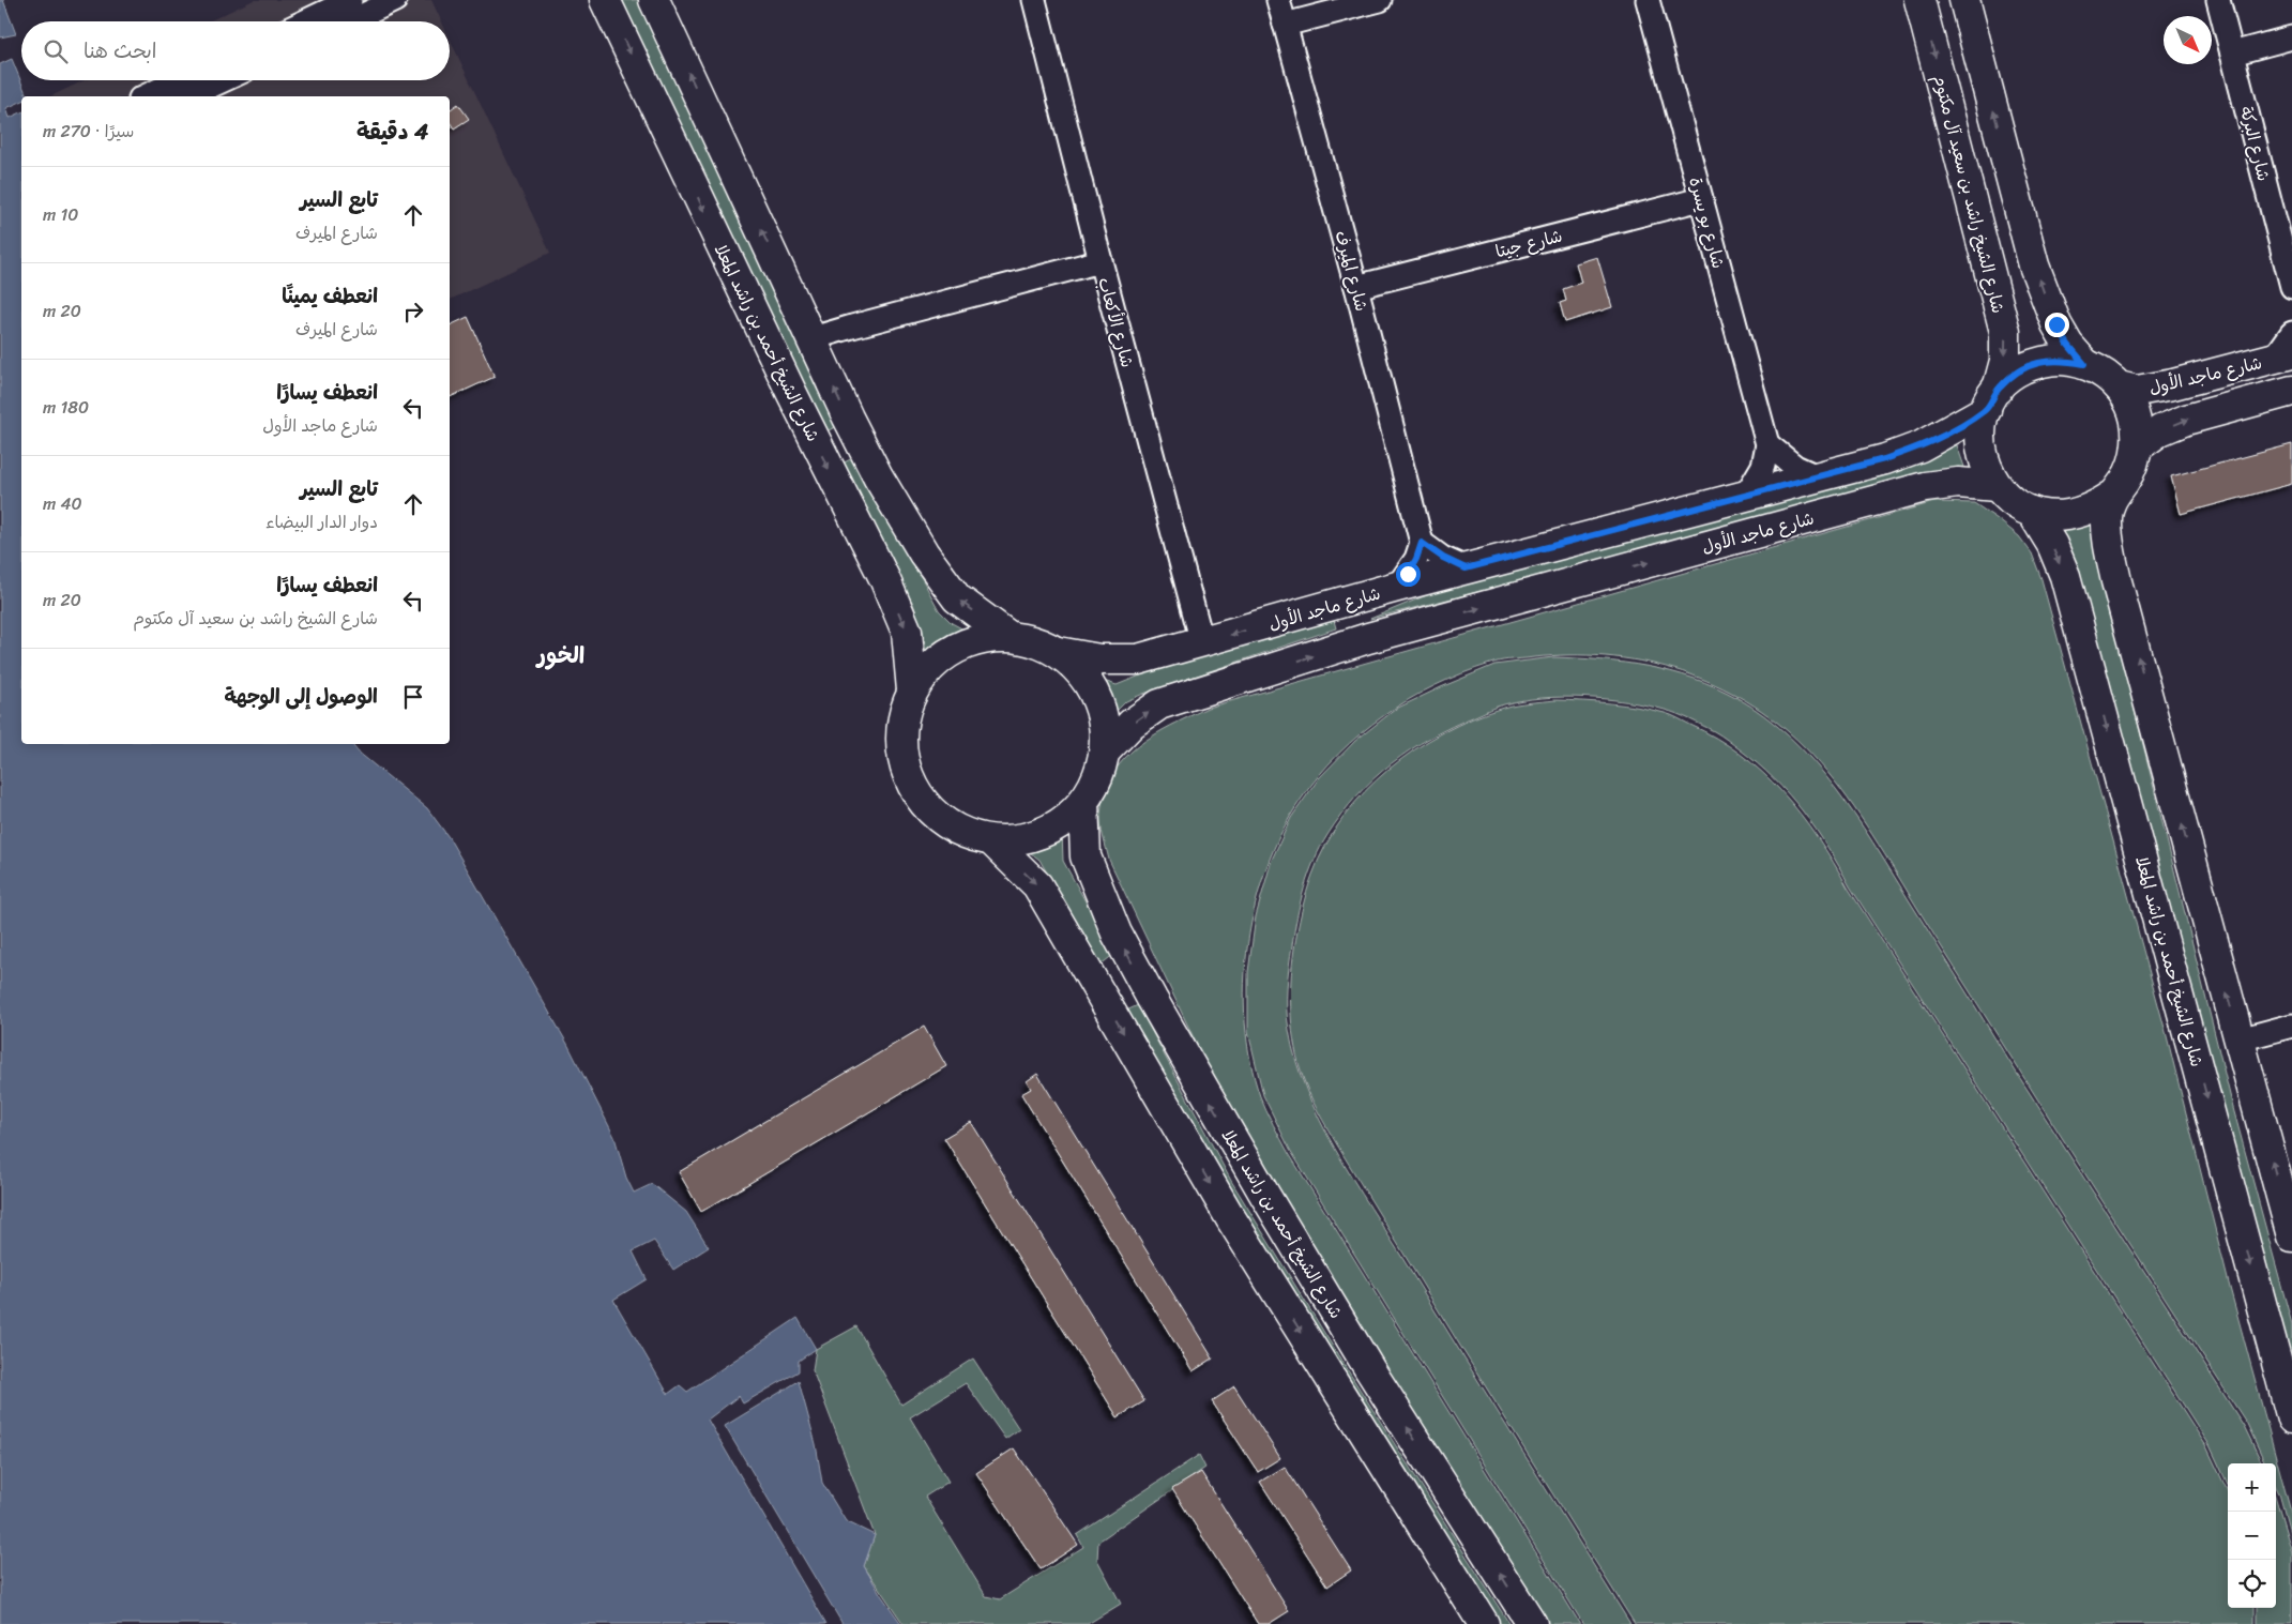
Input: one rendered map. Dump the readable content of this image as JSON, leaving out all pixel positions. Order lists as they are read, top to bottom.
{
  "streets": {
    "street": [
      "شارع البركة",
      "شارع الشيخ راشد بن سعيد آل مكتوم",
      "شارع بو يسرة",
      "شارع جيتا",
      "شارع الميرف",
      "شارع الأكعاب",
      "شارع الشيخ أحمد بن راشد المعلا",
      "شارع ماجد الأول"
    ]
  },
  "crossings": [
    ["شارع الشيخ راشد بن سعيد آل مكتوم", "شارع الشيخ أحمد بن راشد المعلا"],
    ["شارع الشيخ راشد بن سعيد آل مكتوم", "شارع ماجد الأول"],
    ["شارع بو يسرة", "شارع جيتا"],
    ["شارع جيتا", "شارع الميرف"],
    ["شارع الأكعاب", "شارع ماجد الأول"],
    ["شارع الشيخ أحمد بن راشد المعلا", "شارع ماجد الأول"]
  ],
  "districts": ["الخور"],
  "north": "bottom right",
  "page": {
    "search": "ابحث هنا",
    "heading": ["4 دقيقة", "سيرًا · 270 m"],
    "list": [
      ["تابع السير", "شارع الميرف", "10 m"],
      ["انعطف يمينًا", "شارع الميرف", "20 m"],
      ["انعطف يسارًا", "شارع ماجد الأول", "180 m"],
      ["تابع السير", "دوار الدار البيضاء", "40 m"],
      ["انعطف يسارًا", "شارع الشيخ راشد بن سعيد آل مكتوم", "20 m"],
      "الوصول إلى الوجهة"
    ],
    "map_buttons": ["+", "−"]
  }
}
